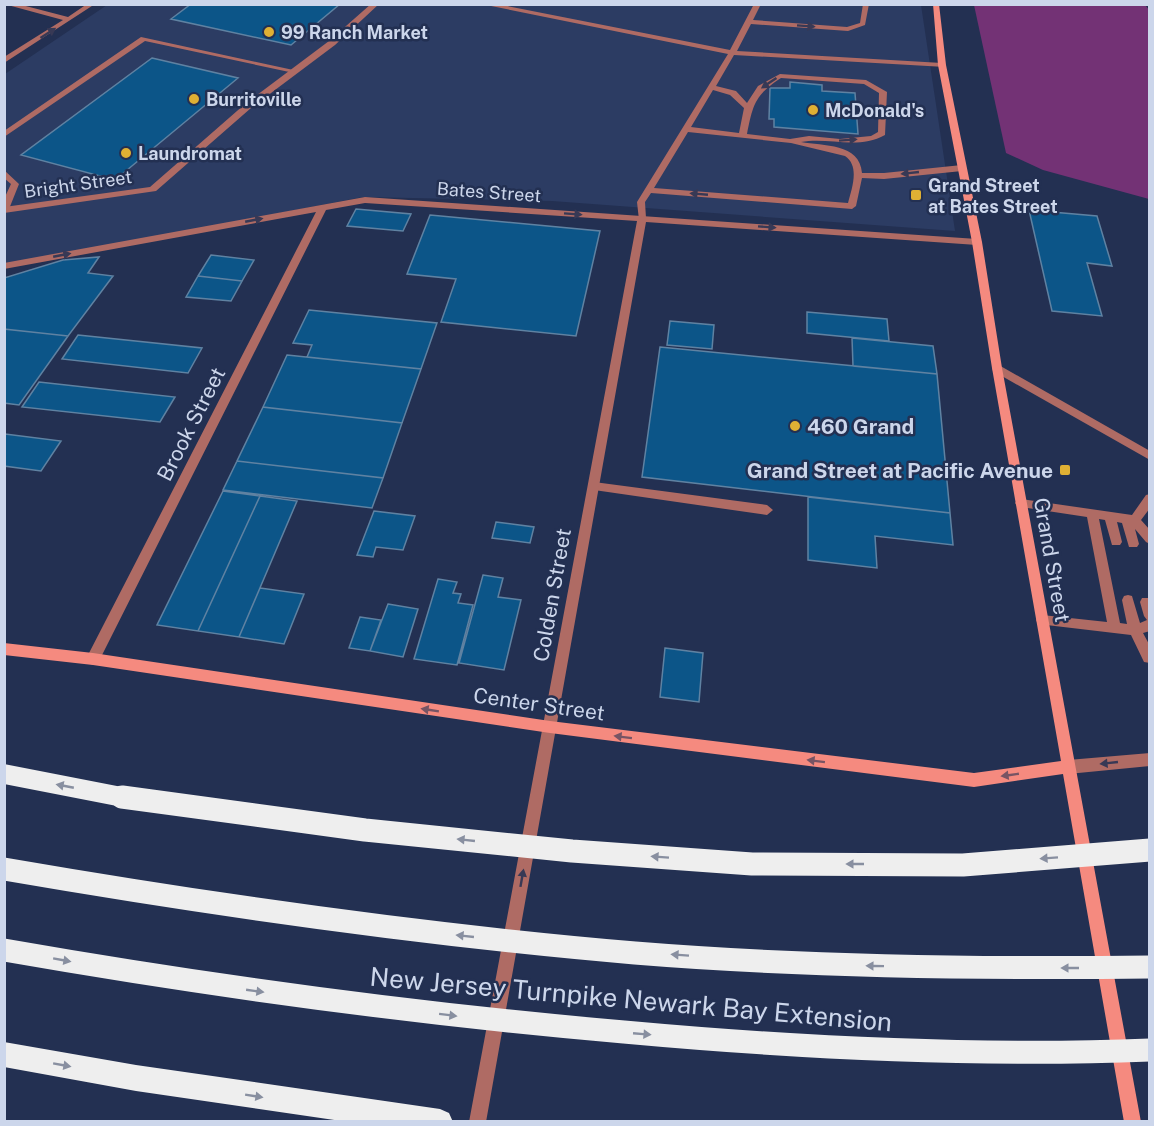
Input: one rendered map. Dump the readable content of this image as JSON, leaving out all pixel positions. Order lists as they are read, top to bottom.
{
  "streets": {
    "highway": ["New Jersey Turnpike Newark Bay Extension"],
    "main road": ["Grand Street", "Center Street"],
    "street": [
      "Bright Street",
      "Bates Street",
      "Brook Street",
      "Colden Street"
    ]
  },
  "crossings": [
    ["Bates Street", "Brook Street"],
    ["Bates Street", "Grand Street"],
    ["Bates Street", "Colden Street"],
    ["Brook Street", "Center Street"],
    ["Grand Street", "Center Street"],
    ["Colden Street", "Center Street"]
  ],
  "one_way": ["Bates Street", "Center Street"],
  "places": {
    "other": [
      "99 Ranch Market",
      "Burritoville",
      "McDonald's",
      "Laundromat",
      "460 Grand"
    ],
    "transit": ["Grand Street at Bates Street", "Grand Street at Pacific Avenue"]
  }
}
